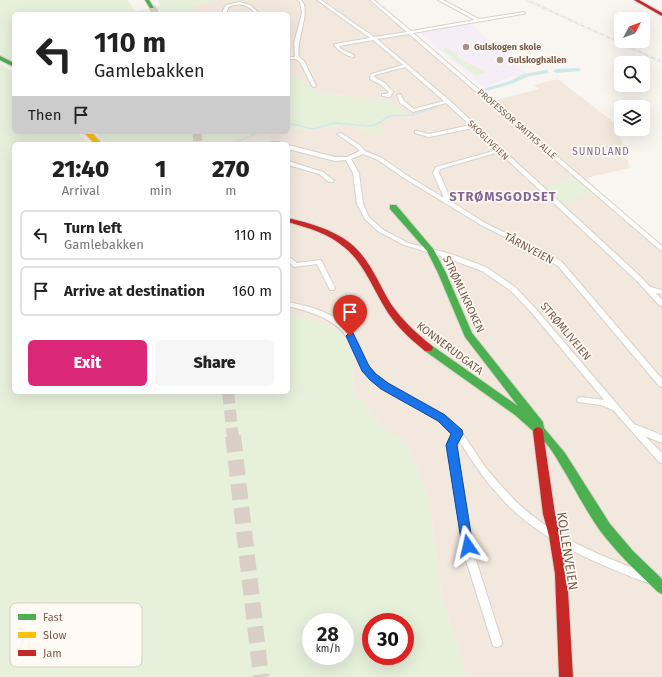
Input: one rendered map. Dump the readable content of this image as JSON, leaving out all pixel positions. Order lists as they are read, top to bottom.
{
  "streets": {
    "main road": ["STRØMLIKROKEN", "KONNERUDGATA", "KOLLENVEIEN"],
    "street": [
      "PROFESSOR SMITHS ALLE",
      "SKOGLIVEIEN",
      "TÅRNVEIEN",
      "STRØMLIVEIEN"
    ]
  },
  "crossings": [
    ["STRØMLIKROKEN", "STRØMLIVEIEN"],
    ["STRØMLIKROKEN", "KONNERUDGATA"],
    ["KONNERUDGATA", "KOLLENVEIEN"]
  ],
  "districts": ["SUNDLAND", "STRØMSGODSET"],
  "places": ["Gulskogen skole", "Gulskoghallen"],
  "legend": ["Fast", "Slow", "Jam"],
  "north": "top right",
  "page": {
    "turn": ["110 m", "Gamlebakken"],
    "then": "Then",
    "eta": [
      "21:40",
      "Arrival",
      "1",
      "min",
      "270",
      "m"
    ],
    "list": [
      {
        "name": "Turn left",
        "note": "Gamlebakken",
        "value": "110 m"
      },
      {
        "name": "Arrive at destination",
        "value": "160 m"
      }
    ],
    "buttons": ["Exit", "Share"],
    "speed": "28 km/h",
    "limit": "30"
  }
}
